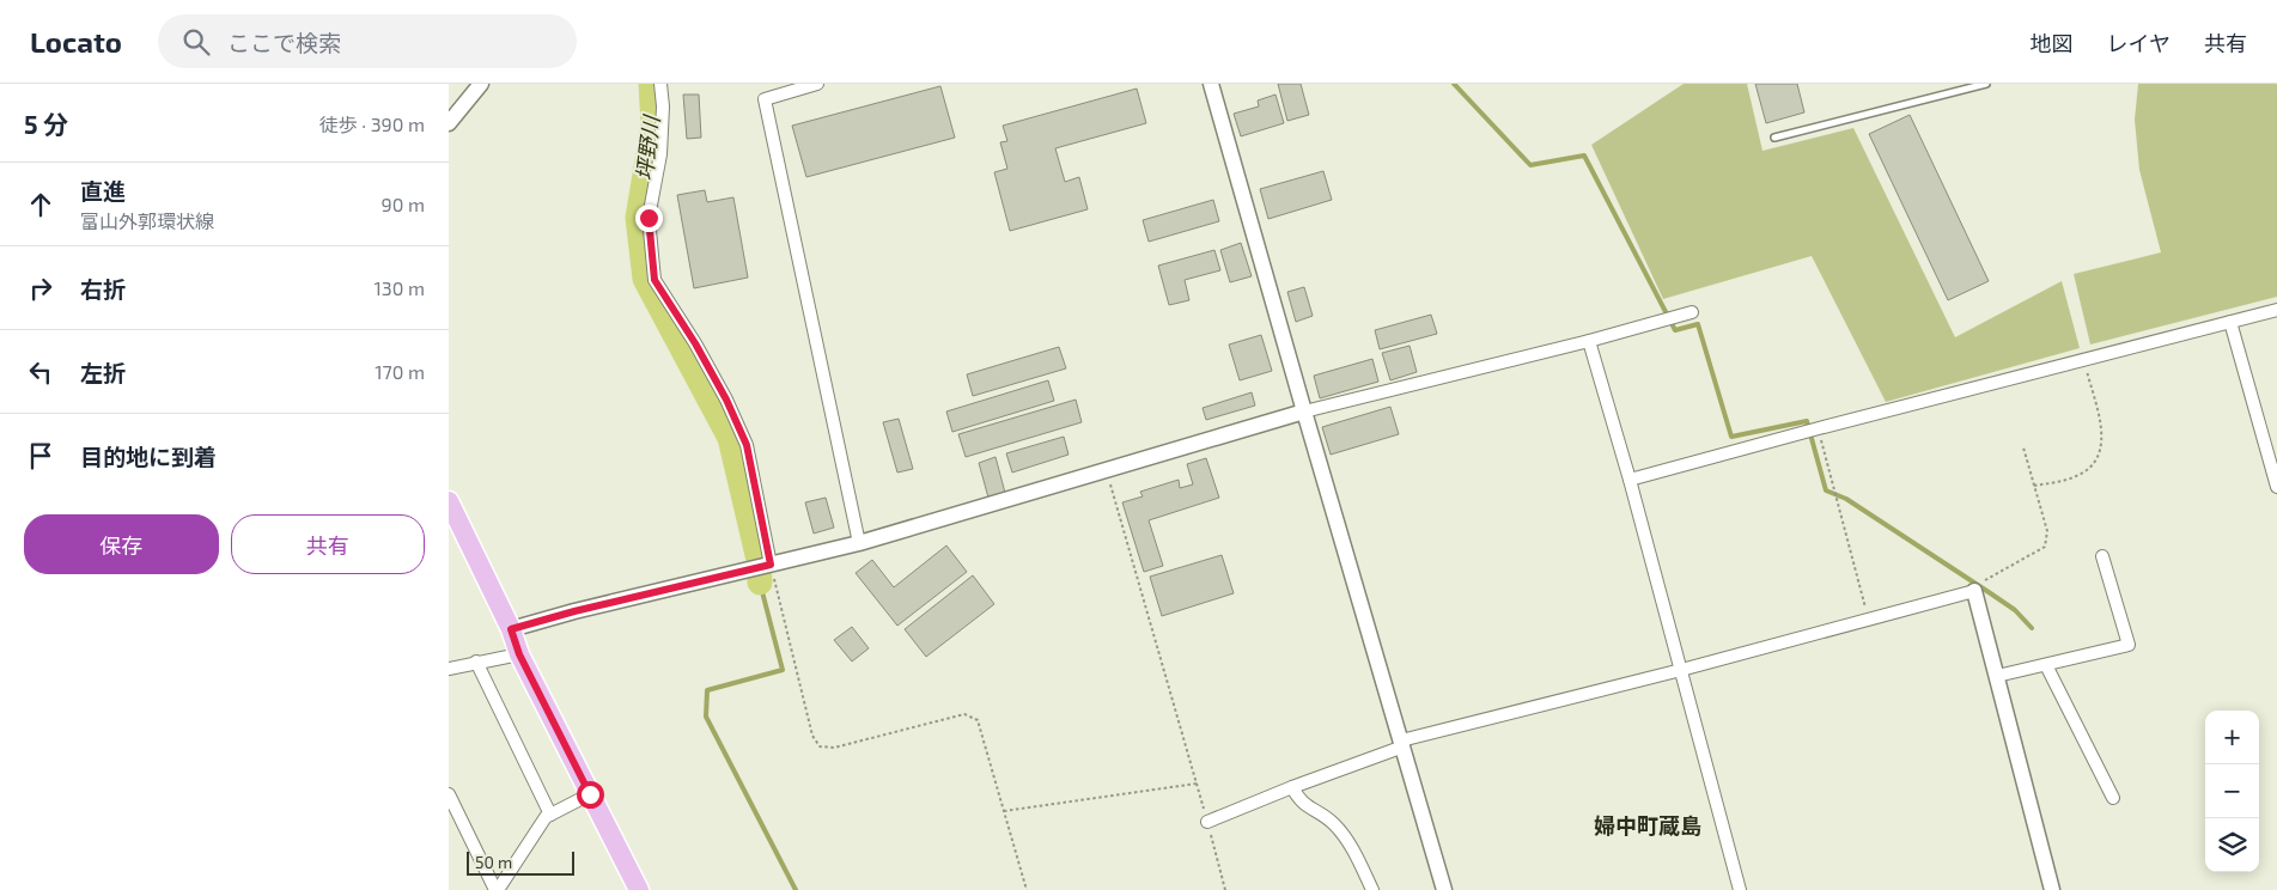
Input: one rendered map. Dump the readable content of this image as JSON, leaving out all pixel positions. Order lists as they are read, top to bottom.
{
  "districts": ["婦中町蔵島"],
  "water": ["坪野川"],
  "scale_bar": "50 m",
  "page": {
    "header": "Locato",
    "search": "ここで検索",
    "nav": ["地図", "レイヤ", "共有"],
    "heading": ["5 分", "徒歩 · 390 m"],
    "list": [
      ["直進", "富山外郭環状線", "90 m"],
      ["右折", "130 m"],
      ["左折", "170 m"],
      "目的地に到着"
    ],
    "buttons": ["保存", "共有"],
    "map_buttons": ["+", "−"],
    "scale": "50 m"
  }
}
